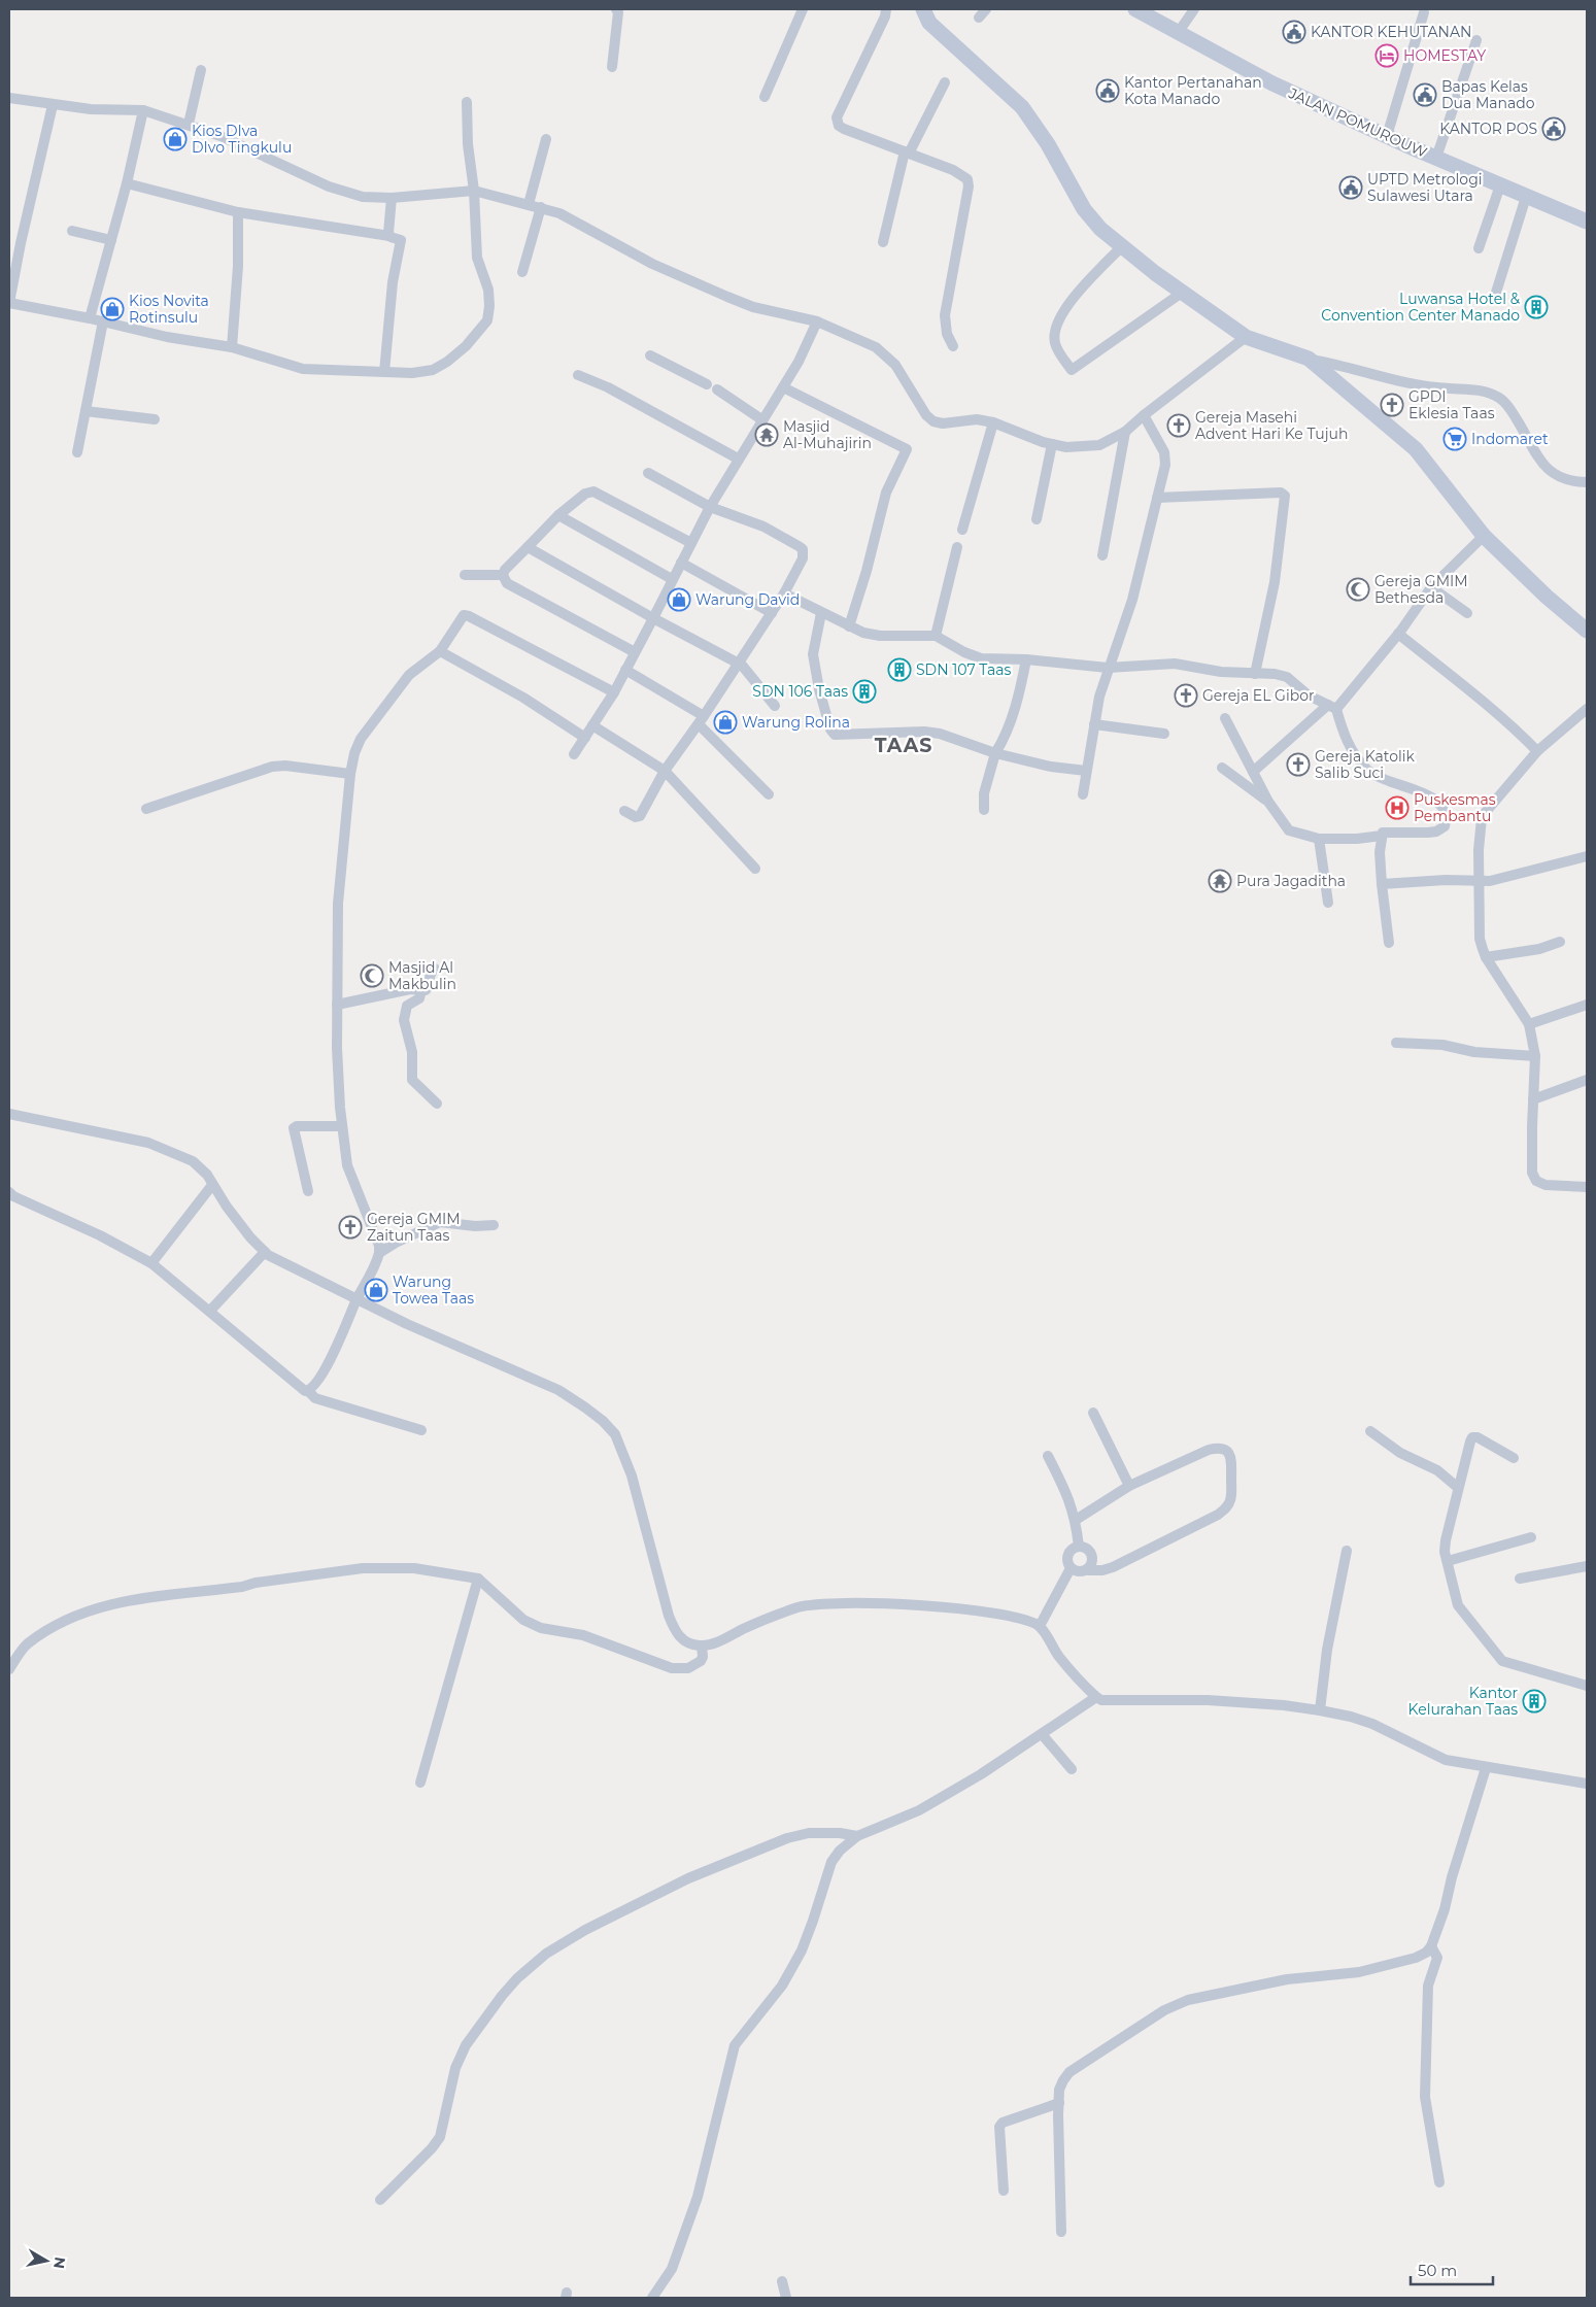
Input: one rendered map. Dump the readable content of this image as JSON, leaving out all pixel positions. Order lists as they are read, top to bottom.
{
  "streets": {
    "street": ["JALAN POMUROUW"]
  },
  "districts": ["TAAS"],
  "places": {
    "public building": [
      "KANTOR KEHUTANAN",
      "Kantor Pertanahan Kota Manado",
      "Bapas Kelas Dua Manado",
      "KANTOR POS",
      "UPTD Metrologi Sulawesi Utara"
    ],
    "hotel": ["HOMESTAY"],
    "shop": [
      "Kios DIva DIvo Tingkulu",
      "Kios Novita Rotinsulu",
      "Warung David",
      "Warung Rolina",
      "Warung Towea Taas"
    ],
    "building": [
      "Luwansa Hotel & Convention Center Manado",
      "SDN 107 Taas",
      "SDN 106 Taas",
      "Kantor Kelurahan Taas"
    ],
    "church": [
      "GPDI Eklesia Taas",
      "Gereja Masehi Advent Hari Ke Tujuh",
      "Gereja EL Gibor",
      "Gereja Katolik Salib Suci",
      "Gereja GMIM Zaitun Taas"
    ],
    "temple": ["Masjid Al-Muhajirin", "Pura Jagaditha"],
    "supermarket": ["Indomaret"],
    "mosque": ["Gereja GMIM Bethesda", "Masjid Al Makbulin"],
    "hospital": ["Puskesmas Pembantu"]
  },
  "scale_bar": "50 m",
  "north": "right"
}
